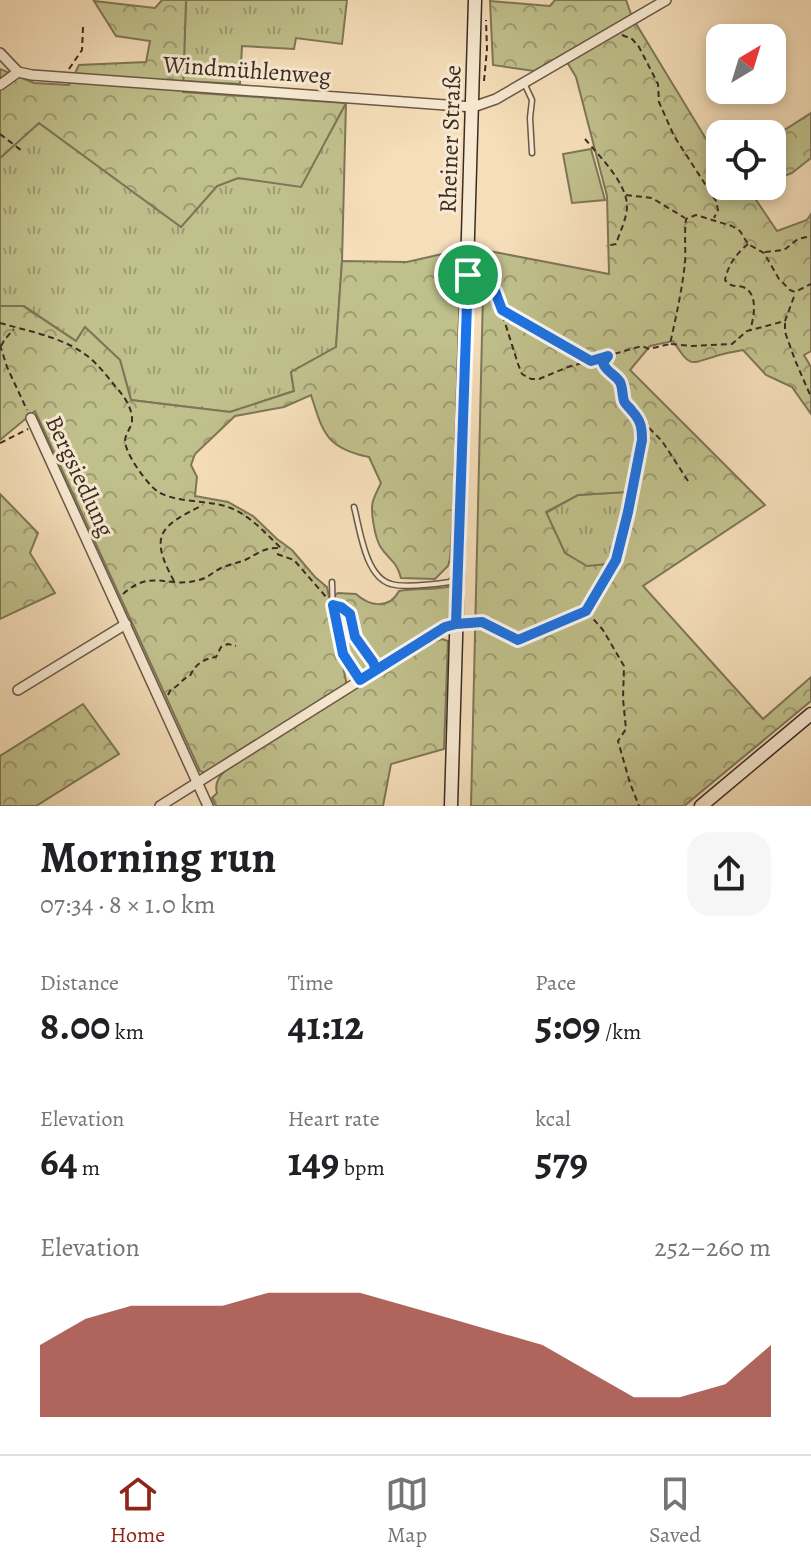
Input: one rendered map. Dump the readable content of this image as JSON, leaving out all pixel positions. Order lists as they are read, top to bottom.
{
  "streets": {
    "main road": ["Rheiner Straße"],
    "street": ["Windmühlenweg", "Bergsiedlung"]
  },
  "crossings": [
    ["Windmühlenweg", "Rheiner Straße"]
  ],
  "north": "top right",
  "page": {
    "heading": ["Morning run", "07:34 · 8 × 1.0 km"],
    "stats": [
      ["Distance", "8.00 km"],
      ["Time", "41:12"],
      ["Pace", "5:09 /km"],
      ["Elevation", "64 m"],
      ["Heart rate", "149 bpm"],
      ["kcal", "579"]
    ],
    "chart": ["Elevation", "252–260 m"],
    "tabs": ["Home", "Map", "Saved"]
  }
}
